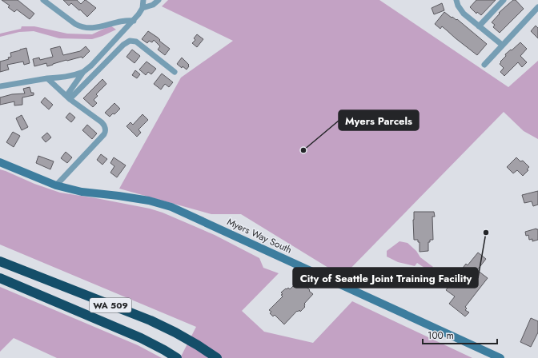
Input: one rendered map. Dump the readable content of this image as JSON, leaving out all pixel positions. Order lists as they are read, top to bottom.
{
  "streets": {
    "highway": ["WA 509"],
    "main road": ["Myers Way South"]
  },
  "places": ["Myers Parcels", "City of Seattle Joint Training Facility"],
  "scale_bar": "100 m"
}
